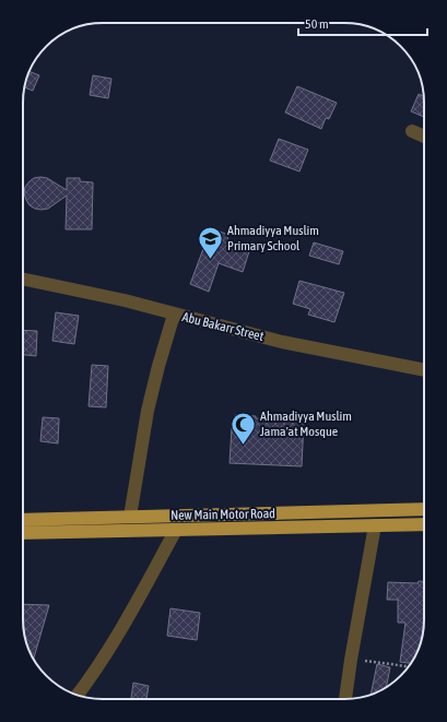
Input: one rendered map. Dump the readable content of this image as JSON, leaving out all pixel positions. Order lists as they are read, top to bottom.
{
  "streets": {
    "highway": ["New Main Motor Road"],
    "street": ["Abu Bakarr Street"]
  },
  "places": {
    "school or university": ["Ahmadiyya Muslim Primary School"],
    "mosque": ["Ahmadiyya Muslim Jama'at Mosque"]
  },
  "scale_bar": "50 m"
}
